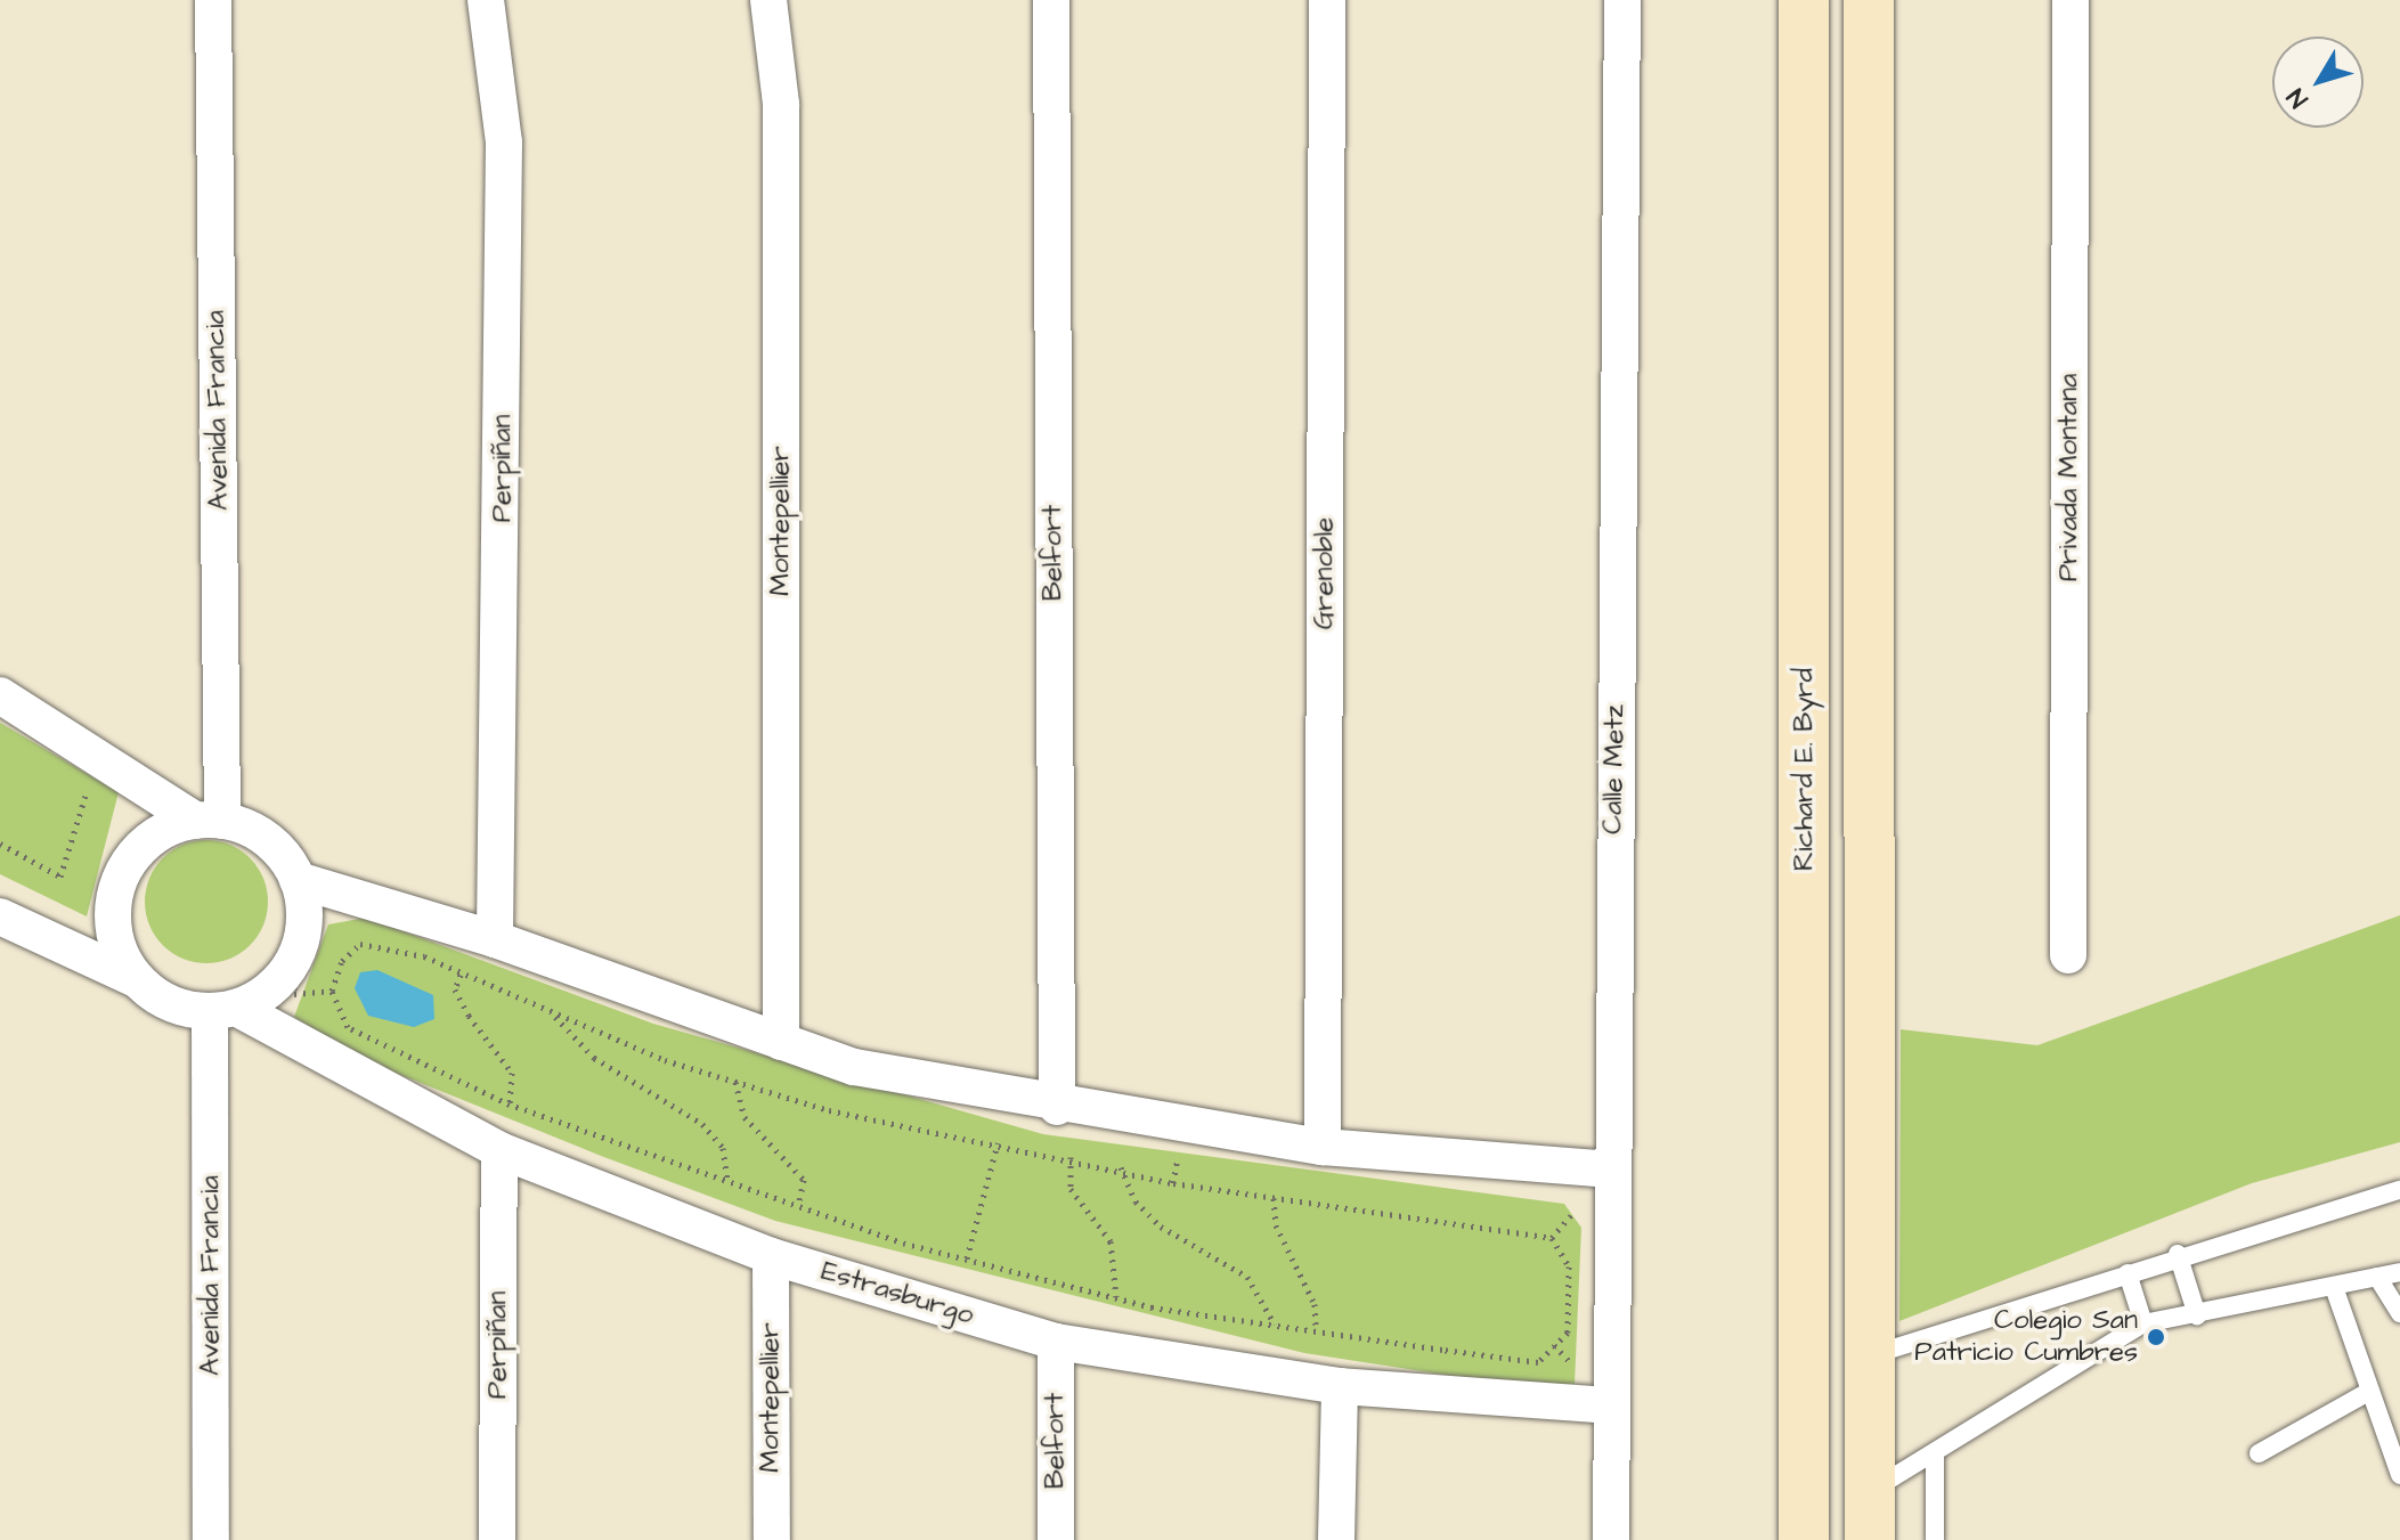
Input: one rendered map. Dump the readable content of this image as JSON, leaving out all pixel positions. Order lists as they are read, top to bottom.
{
  "streets": {
    "street": [
      "Avenida Francia",
      "Perpiñan",
      "Privada Montana",
      "Montepellier",
      "Belfort",
      "Grenoble",
      "Calle Metz",
      "Richard E. Byrd",
      "Estrasburgo"
    ]
  },
  "crossings": [
    ["Avenida Francia", "Estrasburgo"],
    ["Perpiñan", "Estrasburgo"],
    ["Montepellier", "Estrasburgo"],
    ["Belfort", "Estrasburgo"],
    ["Calle Metz", "Estrasburgo"]
  ],
  "places": ["Colegio San Patricio Cumbres"],
  "north": "bottom left"
}
